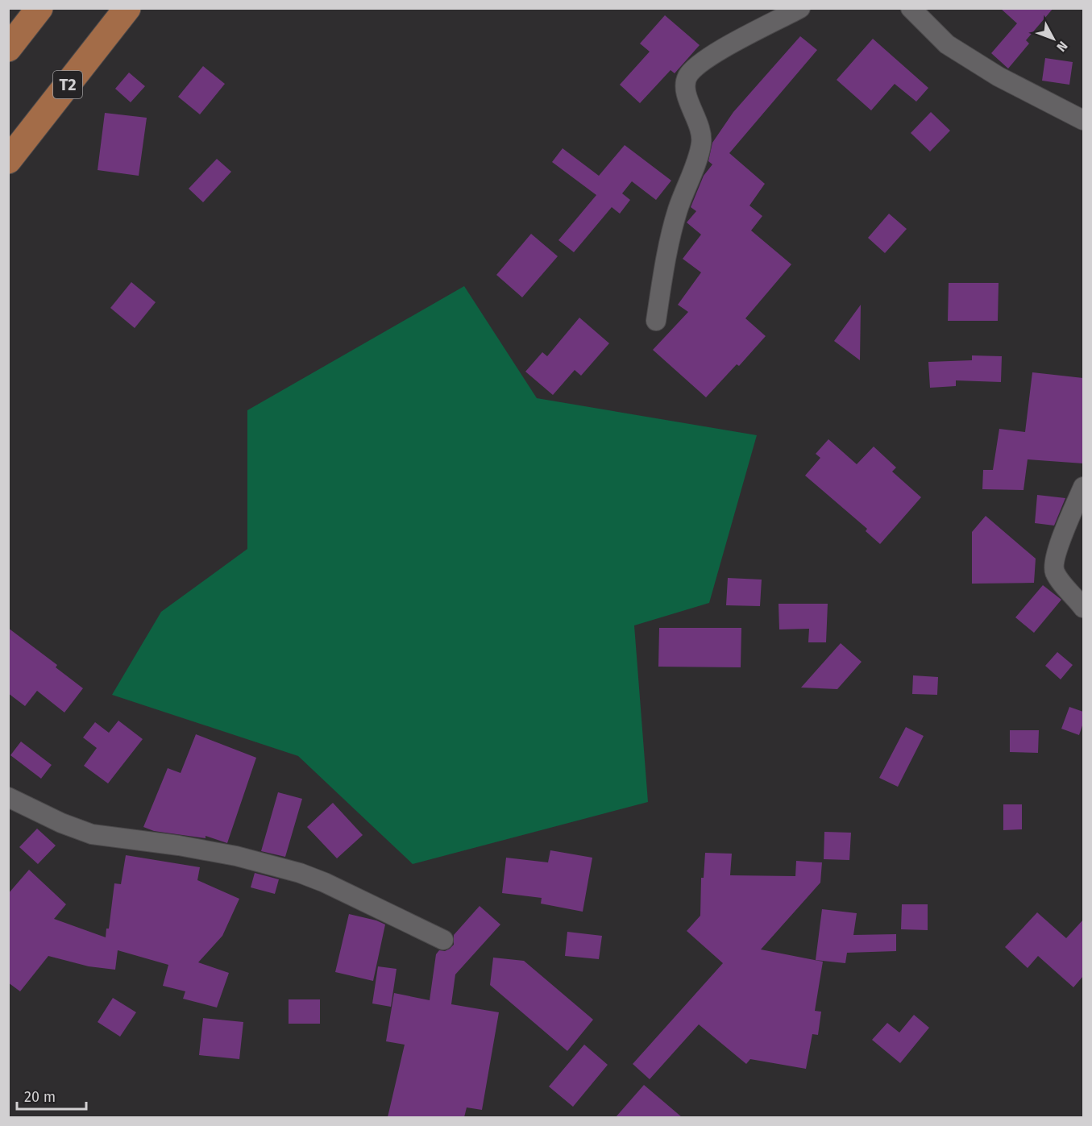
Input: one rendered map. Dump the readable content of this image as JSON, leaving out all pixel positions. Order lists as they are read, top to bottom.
{
  "streets": {
    "highway": ["T2"]
  },
  "scale_bar": "20 m",
  "north": "bottom right"
}
